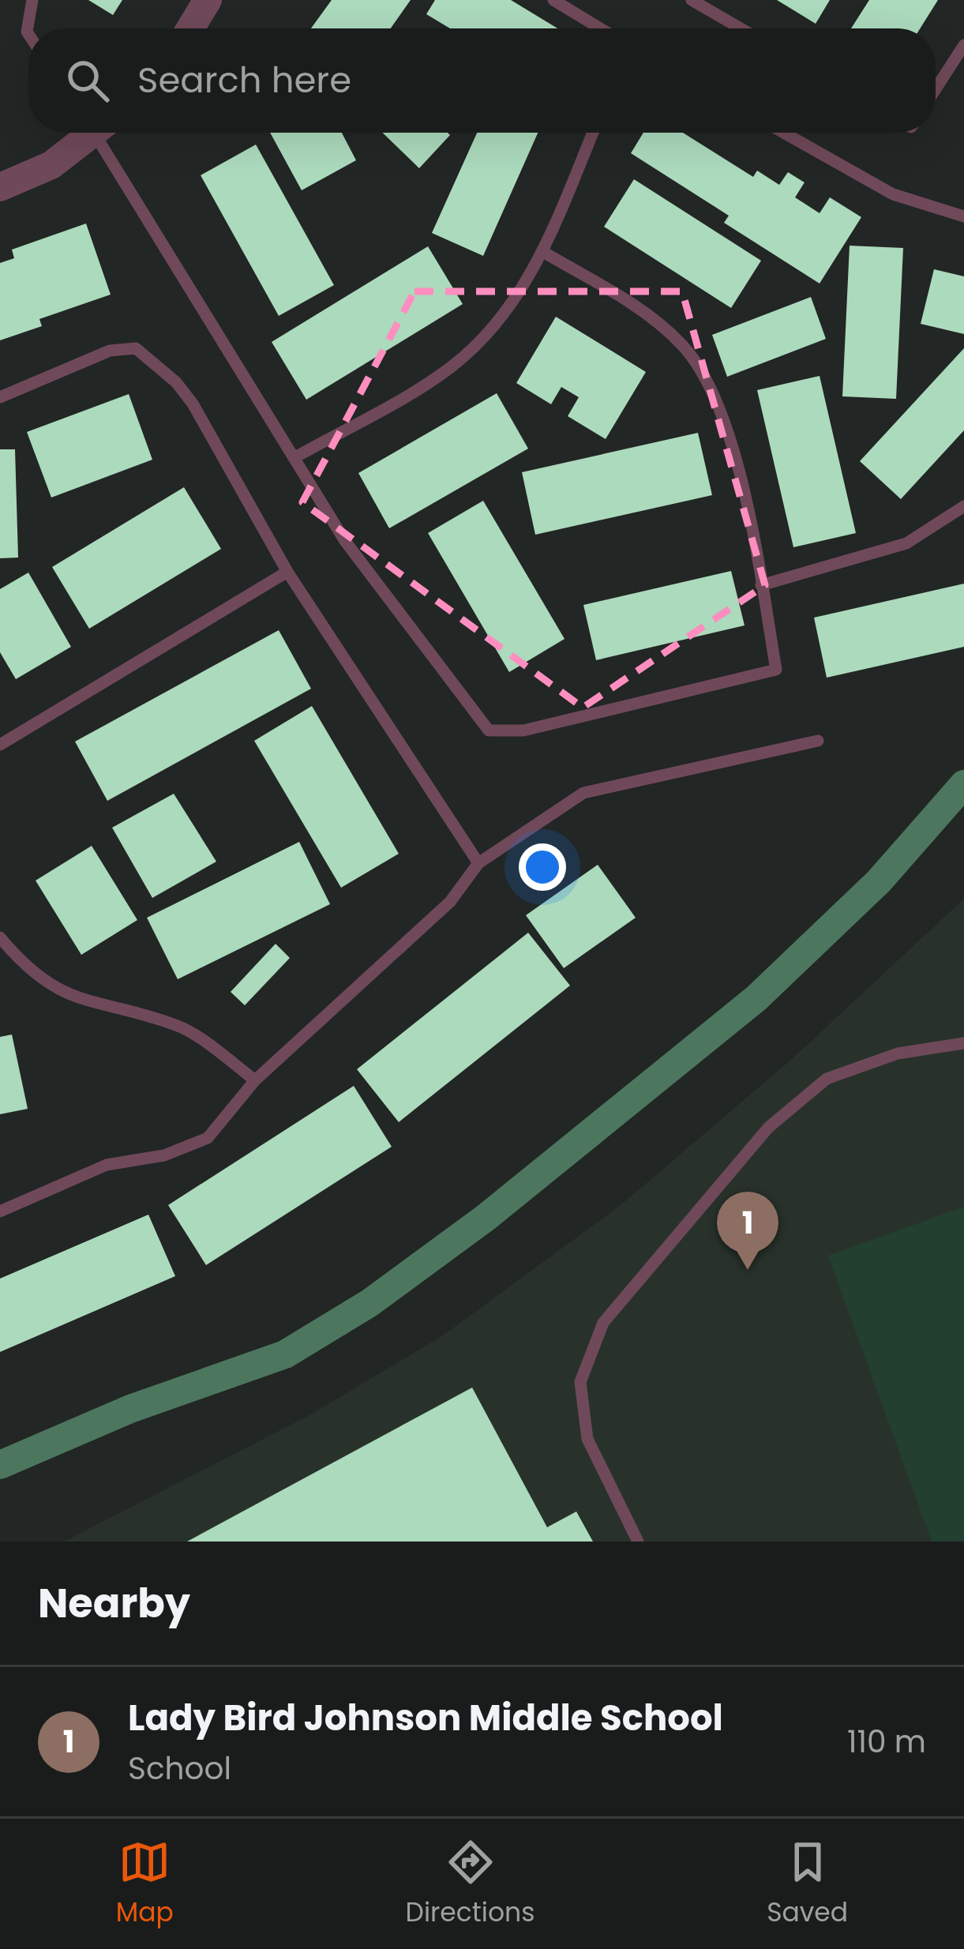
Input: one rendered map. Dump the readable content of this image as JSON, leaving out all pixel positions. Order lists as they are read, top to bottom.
{
  "page": {
    "search": "Search here",
    "pins": "1",
    "heading": "Nearby",
    "list": [
      {
        "mark": "1",
        "name": "Lady Bird Johnson Middle School",
        "note": "School",
        "value": "110 m"
      }
    ],
    "nav": ["Map", "Directions", "Saved"]
  }
}
